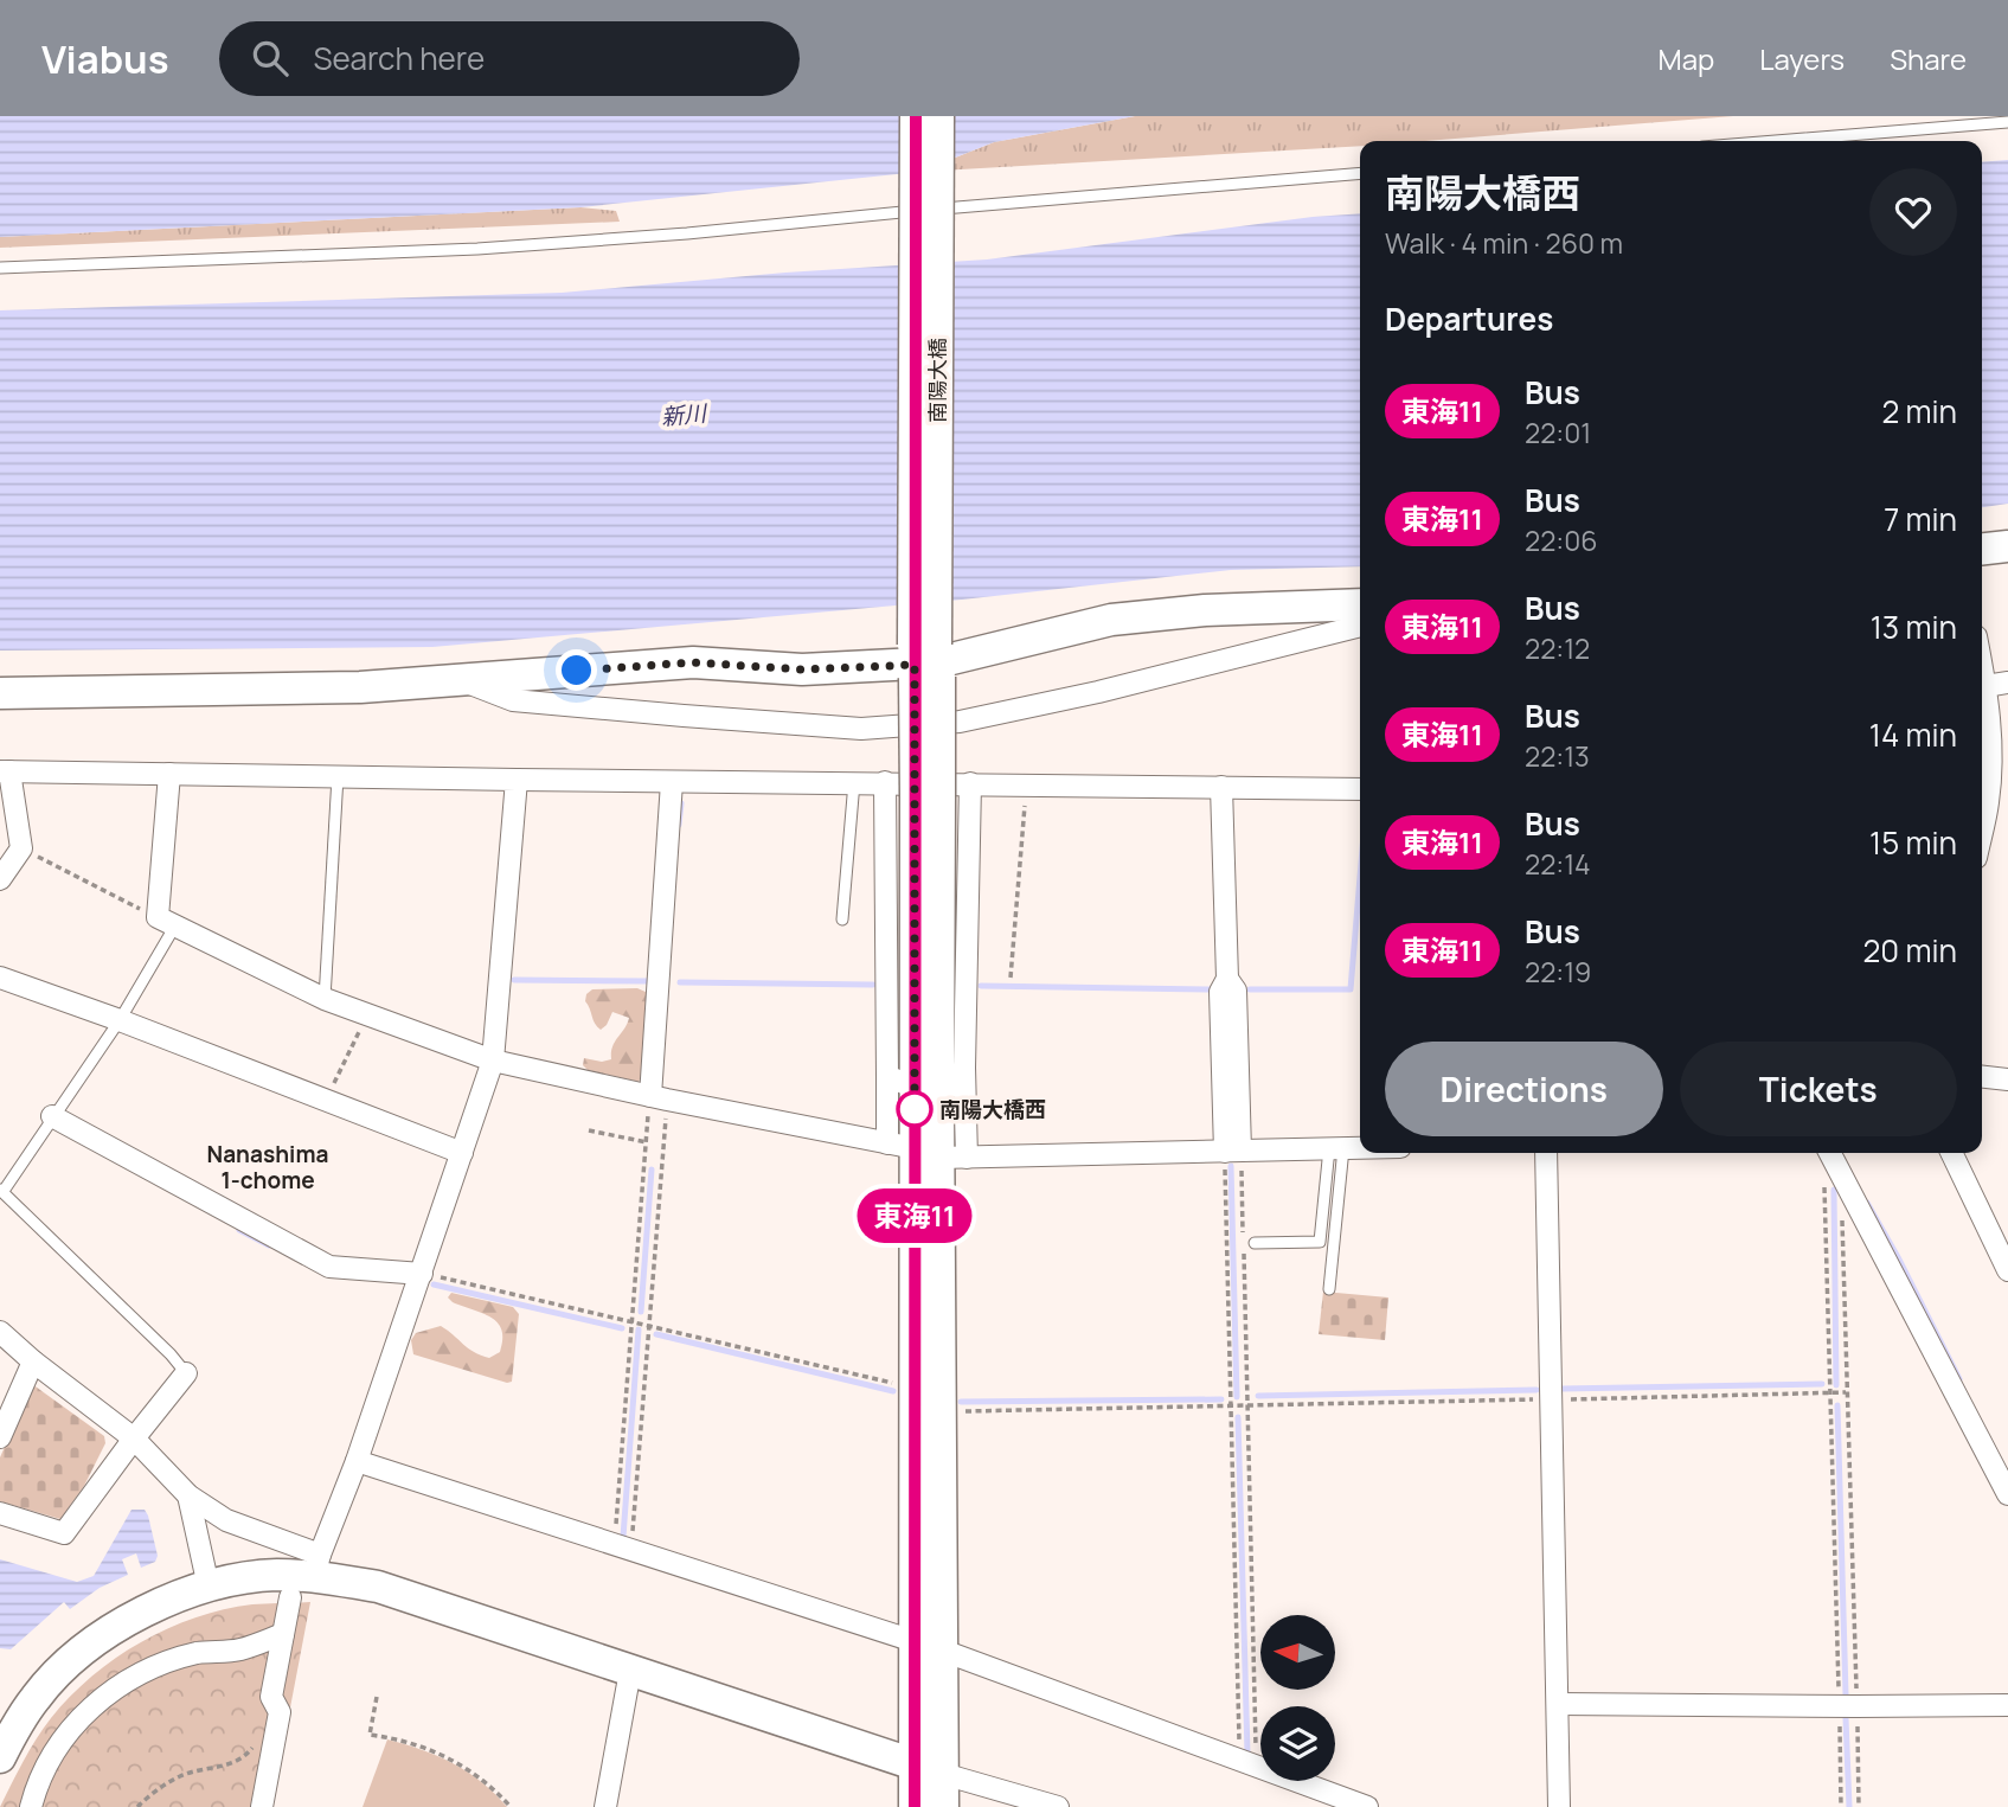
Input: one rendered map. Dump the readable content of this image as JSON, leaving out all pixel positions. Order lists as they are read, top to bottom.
{
  "streets": {
    "street": ["南陽大橋"]
  },
  "districts": ["Nanashima 1-chome"],
  "water": ["新川"],
  "places": ["南陽大橋西"],
  "lines": ["bus line 東海11"],
  "north": "left",
  "page": {
    "header": "Viabus",
    "search": "Search here",
    "nav": ["Map", "Layers", "Share"],
    "on_map": "東海11",
    "heading": [
      ["南陽大橋西", "Walk · 4 min · 260 m"],
      "Departures"
    ],
    "list": [
      {
        "mark": "東海11",
        "name": "Bus",
        "note": "22:01",
        "value": "2 min"
      },
      {
        "mark": "東海11",
        "name": "Bus",
        "note": "22:06",
        "value": "7 min"
      },
      {
        "mark": "東海11",
        "name": "Bus",
        "note": "22:12",
        "value": "13 min"
      },
      {
        "mark": "東海11",
        "name": "Bus",
        "note": "22:13",
        "value": "14 min"
      },
      {
        "mark": "東海11",
        "name": "Bus",
        "note": "22:14",
        "value": "15 min"
      },
      {
        "mark": "東海11",
        "name": "Bus",
        "note": "22:19",
        "value": "20 min"
      }
    ],
    "buttons": ["Directions", "Tickets"]
  }
}
